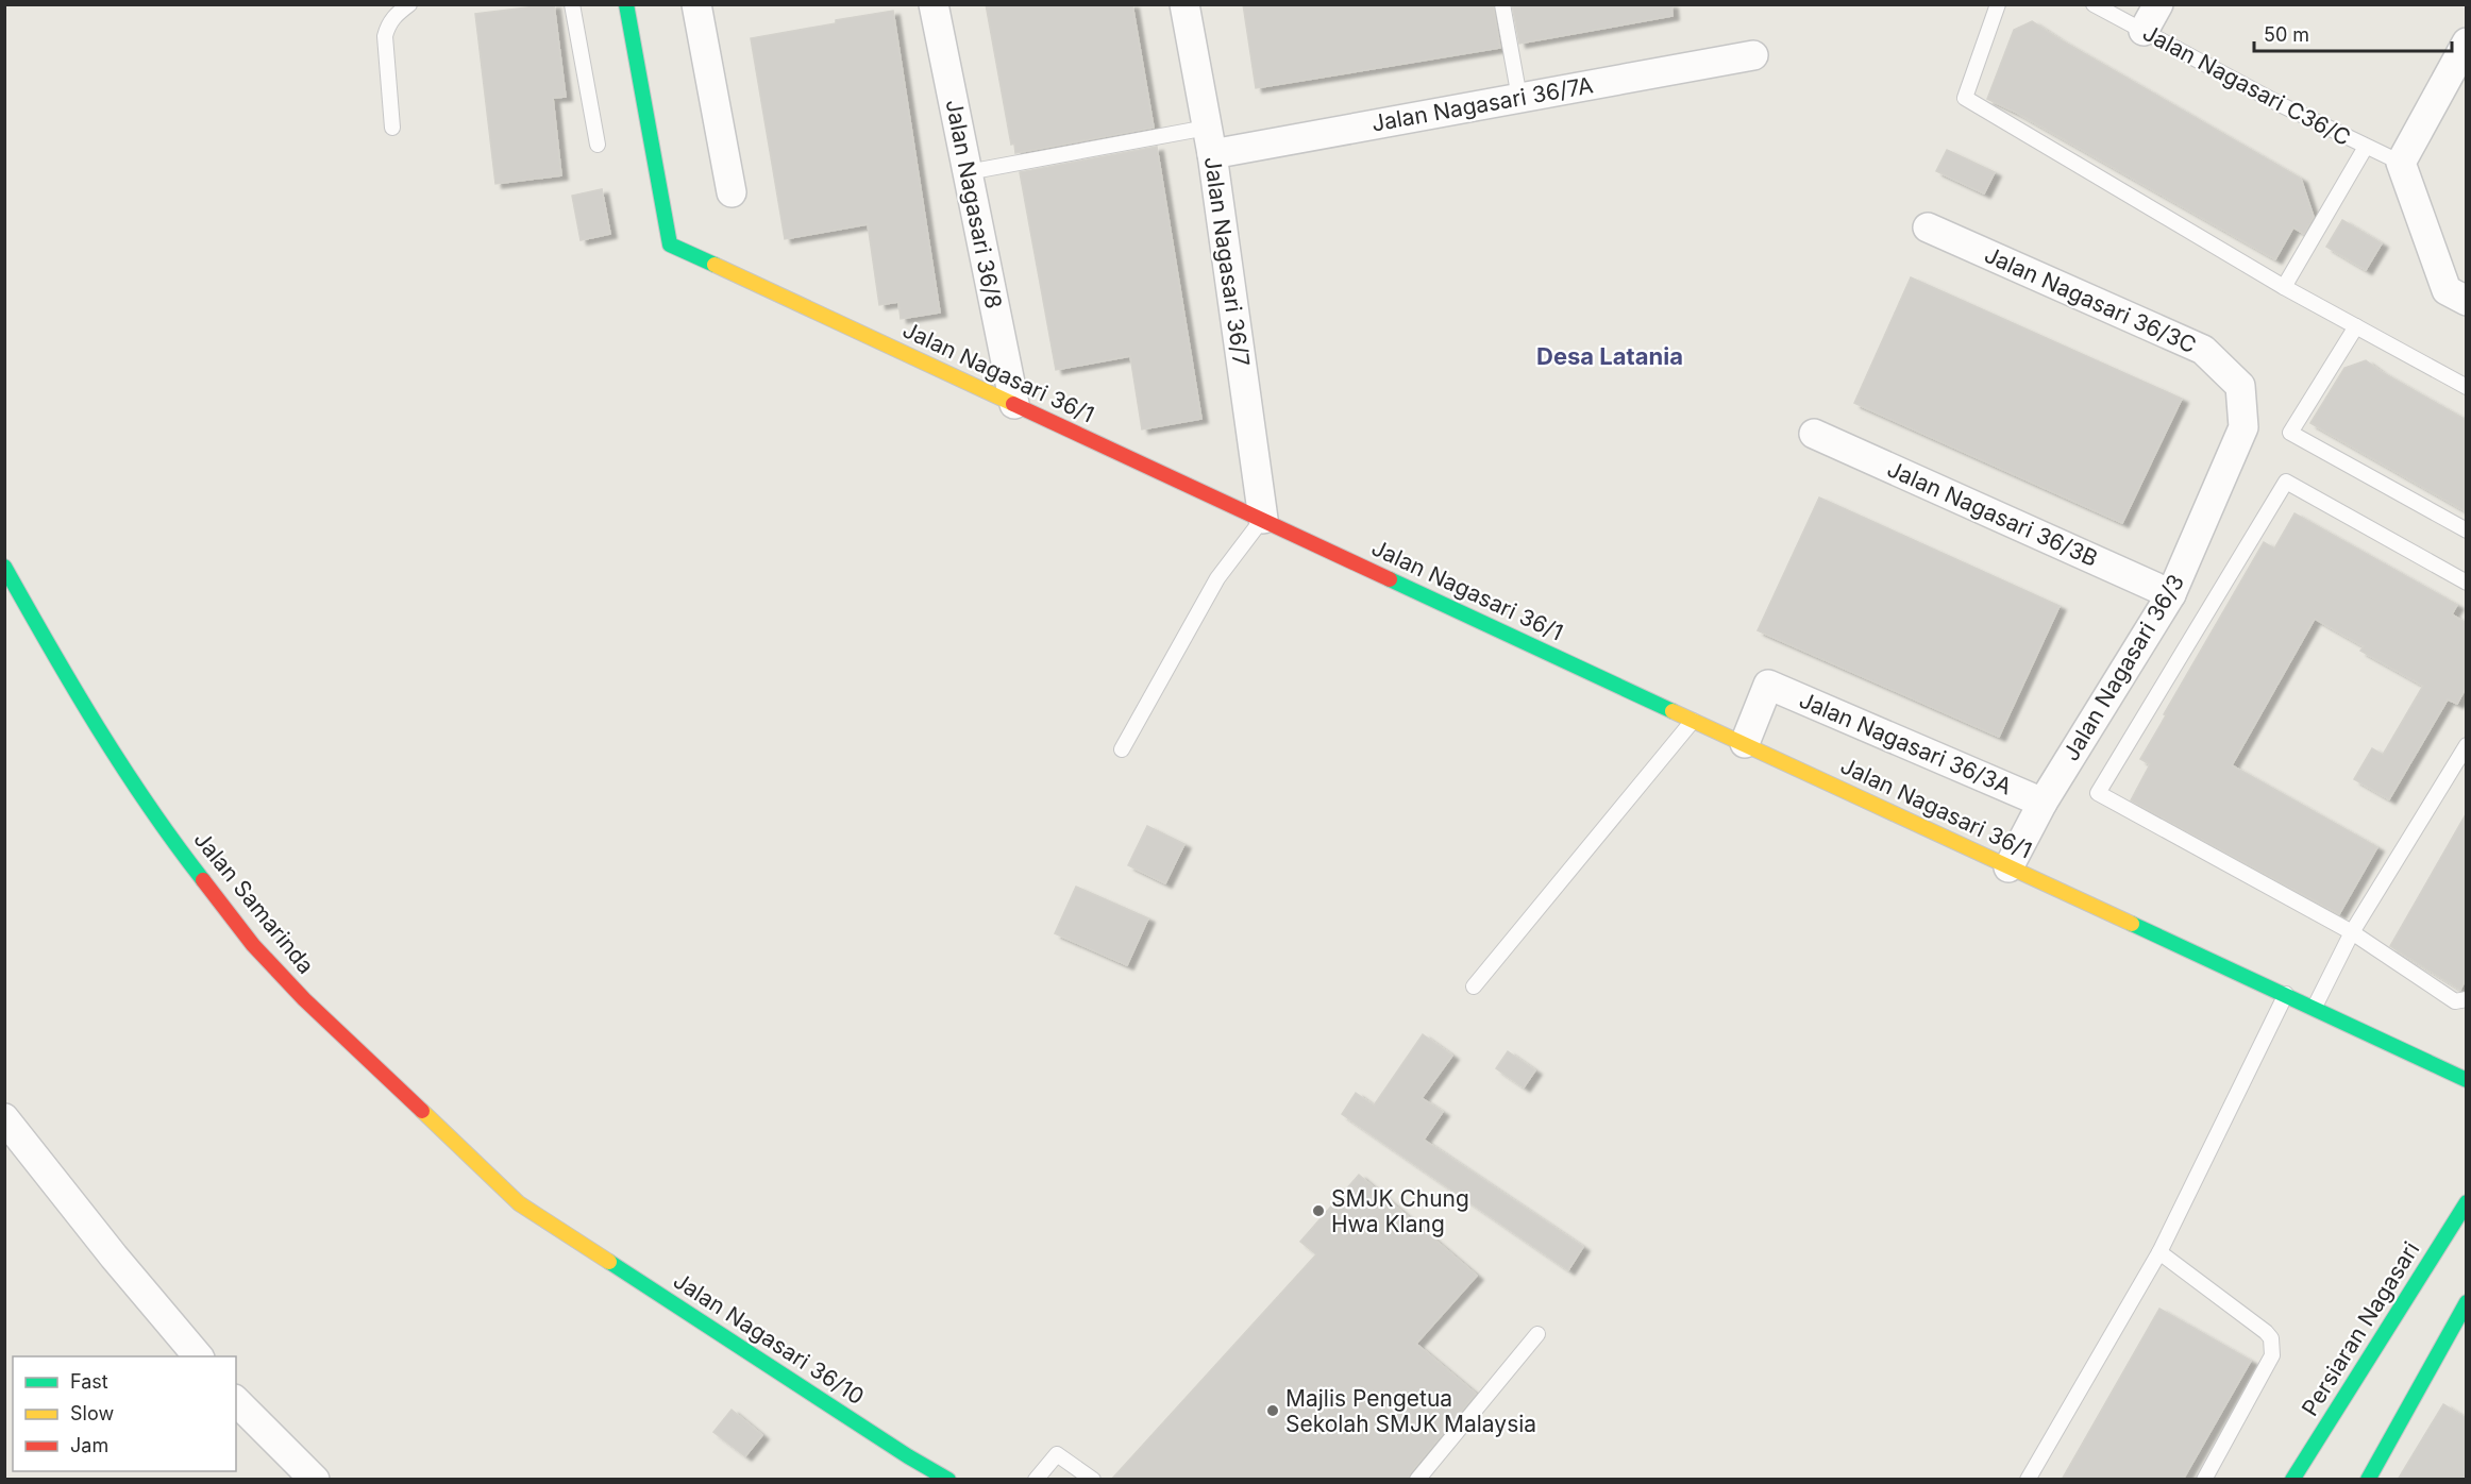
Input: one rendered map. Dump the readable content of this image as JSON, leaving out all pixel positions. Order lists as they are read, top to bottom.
{
  "streets": {
    "street": [
      "Jalan Nagasari 36/7A",
      "Jalan Nagasari 36/8",
      "Jalan Nagasari 36/7",
      "Jalan Nagasari 36/3C",
      "Jalan Nagasari 36/1",
      "Jalan Nagasari 36/3B",
      "Jalan Nagasari 36/3",
      "Jalan Nagasari 36/3A",
      "Jalan Samarinda",
      "Persiaran Nagasari",
      "Jalan Nagasari 36/10"
    ],
    "lane": ["Jalan Nagasari C36/C"]
  },
  "crossings": [
    ["Jalan Nagasari 36/7A", "Jalan Nagasari 36/7"],
    ["Jalan Nagasari 36/8", "Jalan Nagasari 36/1"],
    ["Jalan Nagasari 36/7", "Jalan Nagasari 36/1"],
    ["Jalan Nagasari 36/3C", "Jalan Nagasari 36/3"],
    ["Jalan Nagasari 36/1", "Jalan Nagasari 36/3"],
    ["Jalan Nagasari 36/1", "Jalan Nagasari 36/3A"],
    ["Jalan Nagasari 36/3B", "Jalan Nagasari 36/3"],
    ["Jalan Nagasari 36/3", "Jalan Nagasari 36/3A"],
    ["Jalan Samarinda", "Jalan Nagasari 36/10"]
  ],
  "districts": ["Desa Latania"],
  "places": ["SMJK Chung Hwa Klang", "Majlis Pengetua Sekolah SMJK Malaysia"],
  "legend": ["Fast", "Slow", "Jam"],
  "scale_bar": "50 m"
}
